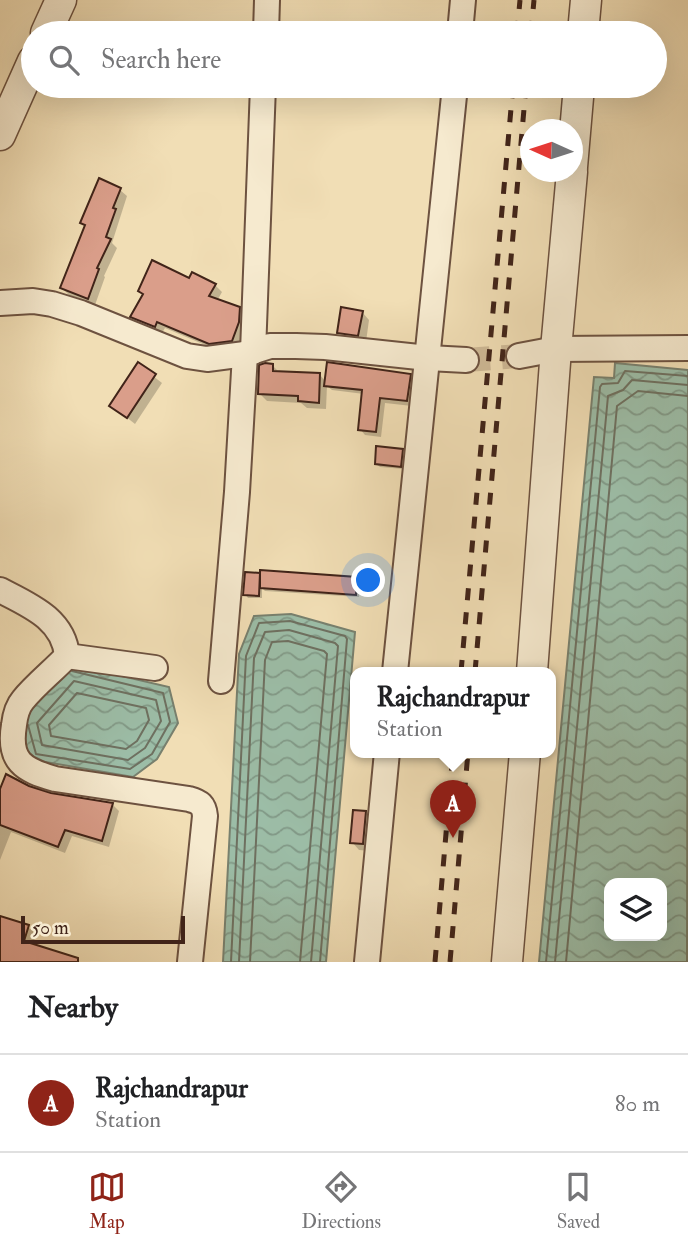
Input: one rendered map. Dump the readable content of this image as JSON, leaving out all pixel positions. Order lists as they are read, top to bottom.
{
  "scale_bar": "50 m",
  "north": "left",
  "page": {
    "search": "Search here",
    "popup": ["Rajchandrapur", "Station"],
    "pins": "A",
    "scale": "50 m",
    "heading": "Nearby",
    "list": [
      {
        "mark": "A",
        "name": "Rajchandrapur",
        "note": "Station",
        "value": "80 m"
      }
    ],
    "nav": ["Map", "Directions", "Saved"]
  }
}
